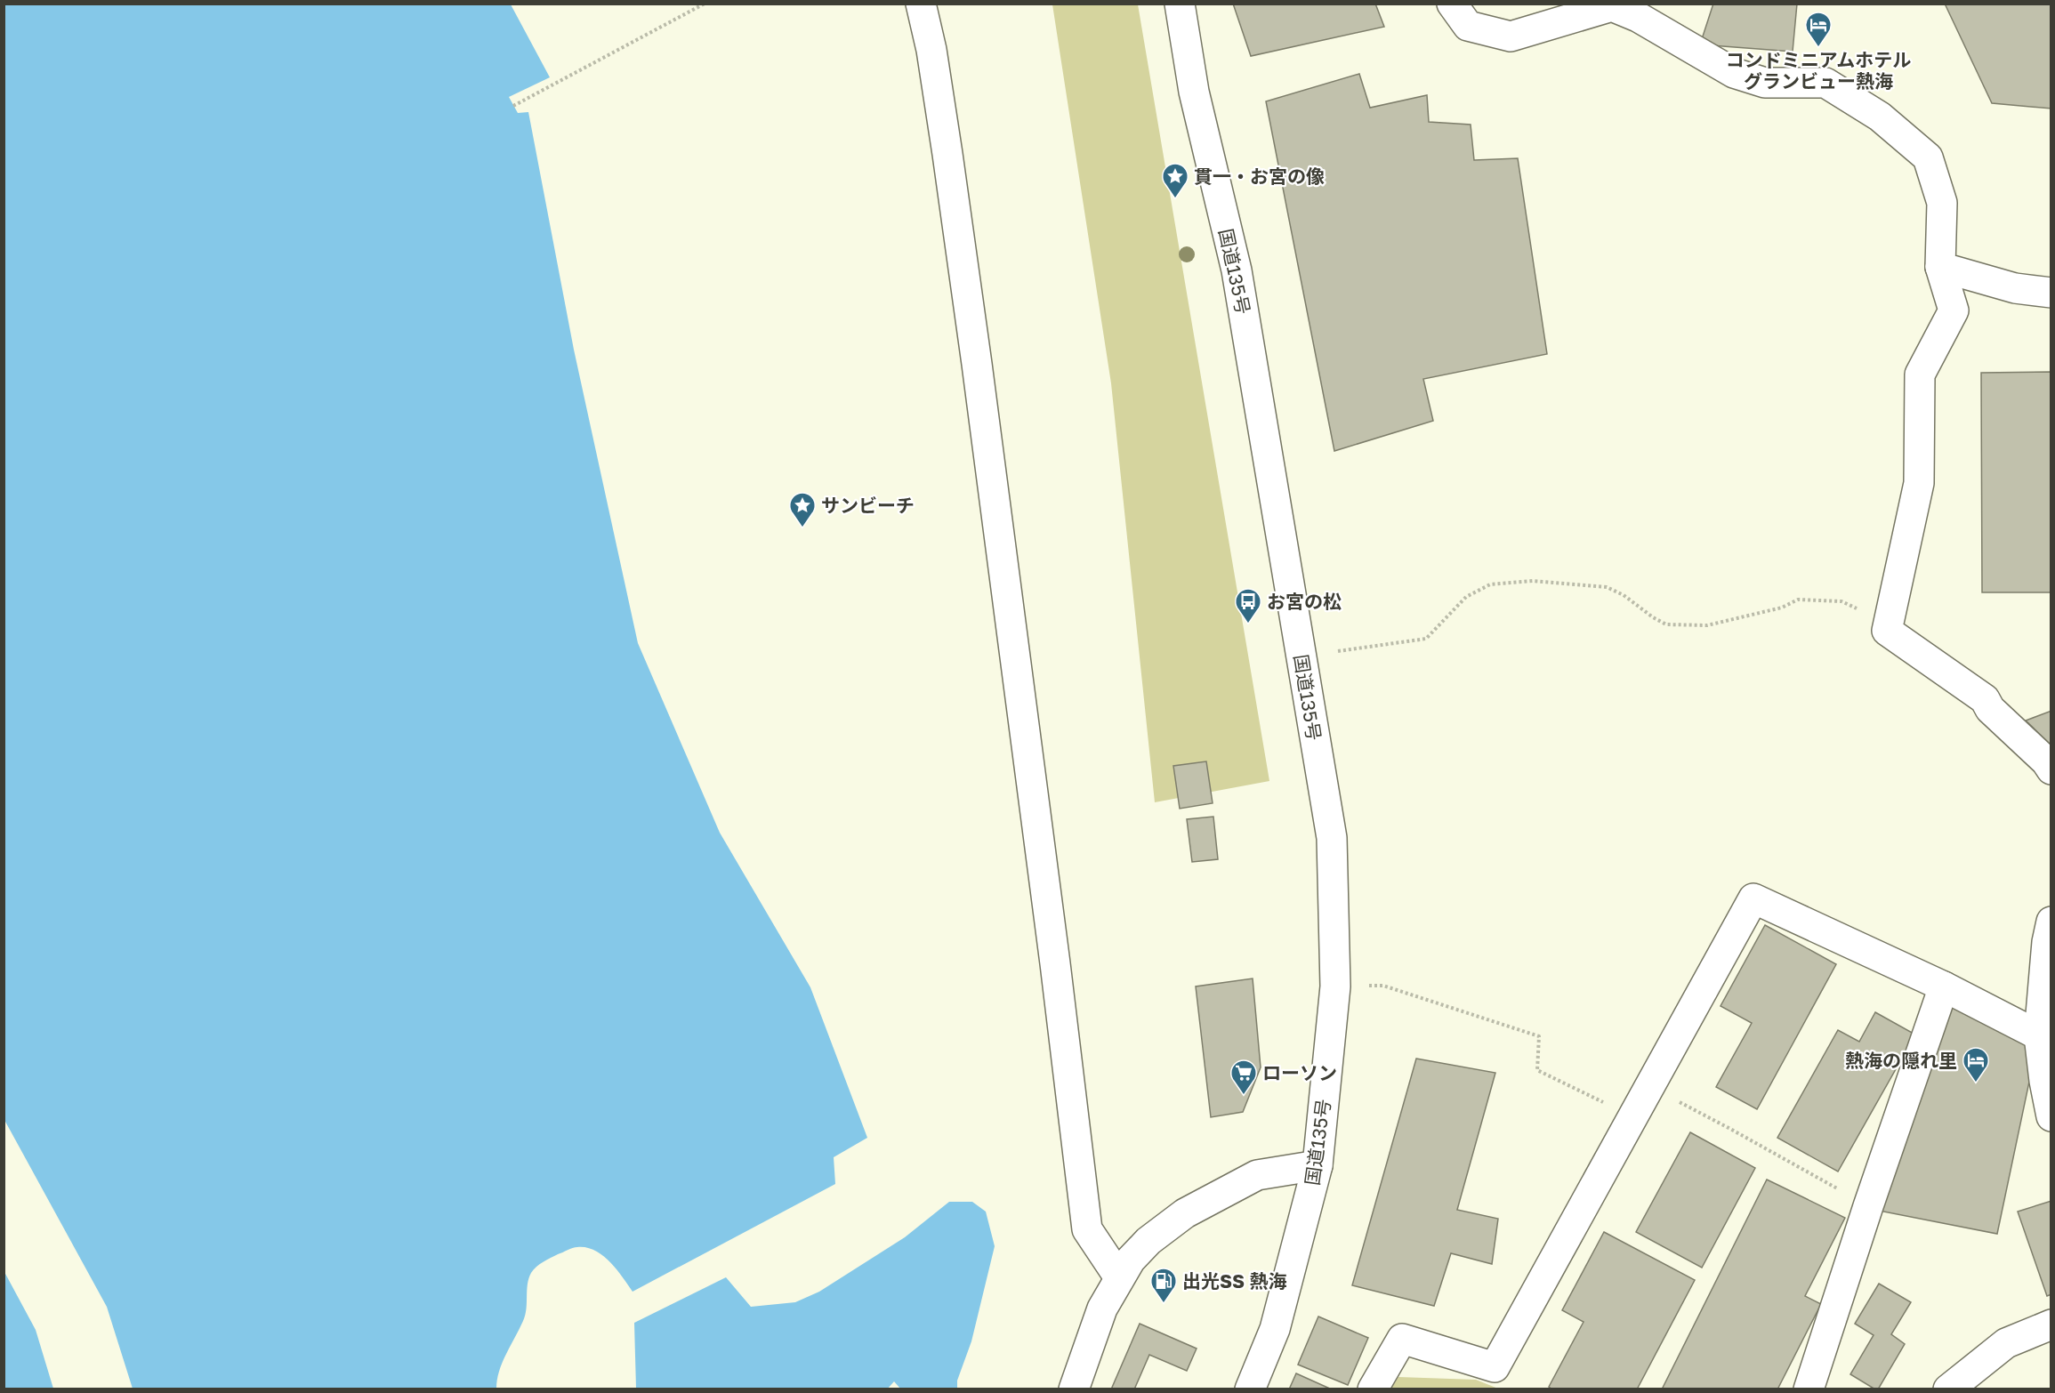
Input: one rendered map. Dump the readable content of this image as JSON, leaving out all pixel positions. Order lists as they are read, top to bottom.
{
  "streets": {
    "main road": ["国道135号"]
  },
  "places": {
    "hotel": ["コンドミニアムホテル グランビュー熱海", "熱海の隠れ里"],
    "place": ["貫一・お宮の像", "サンビーチ"],
    "bus stop": ["お宮の松"],
    "supermarket": ["ローソン"],
    "fuel station": ["出光SS 熱海"]
  }
}
